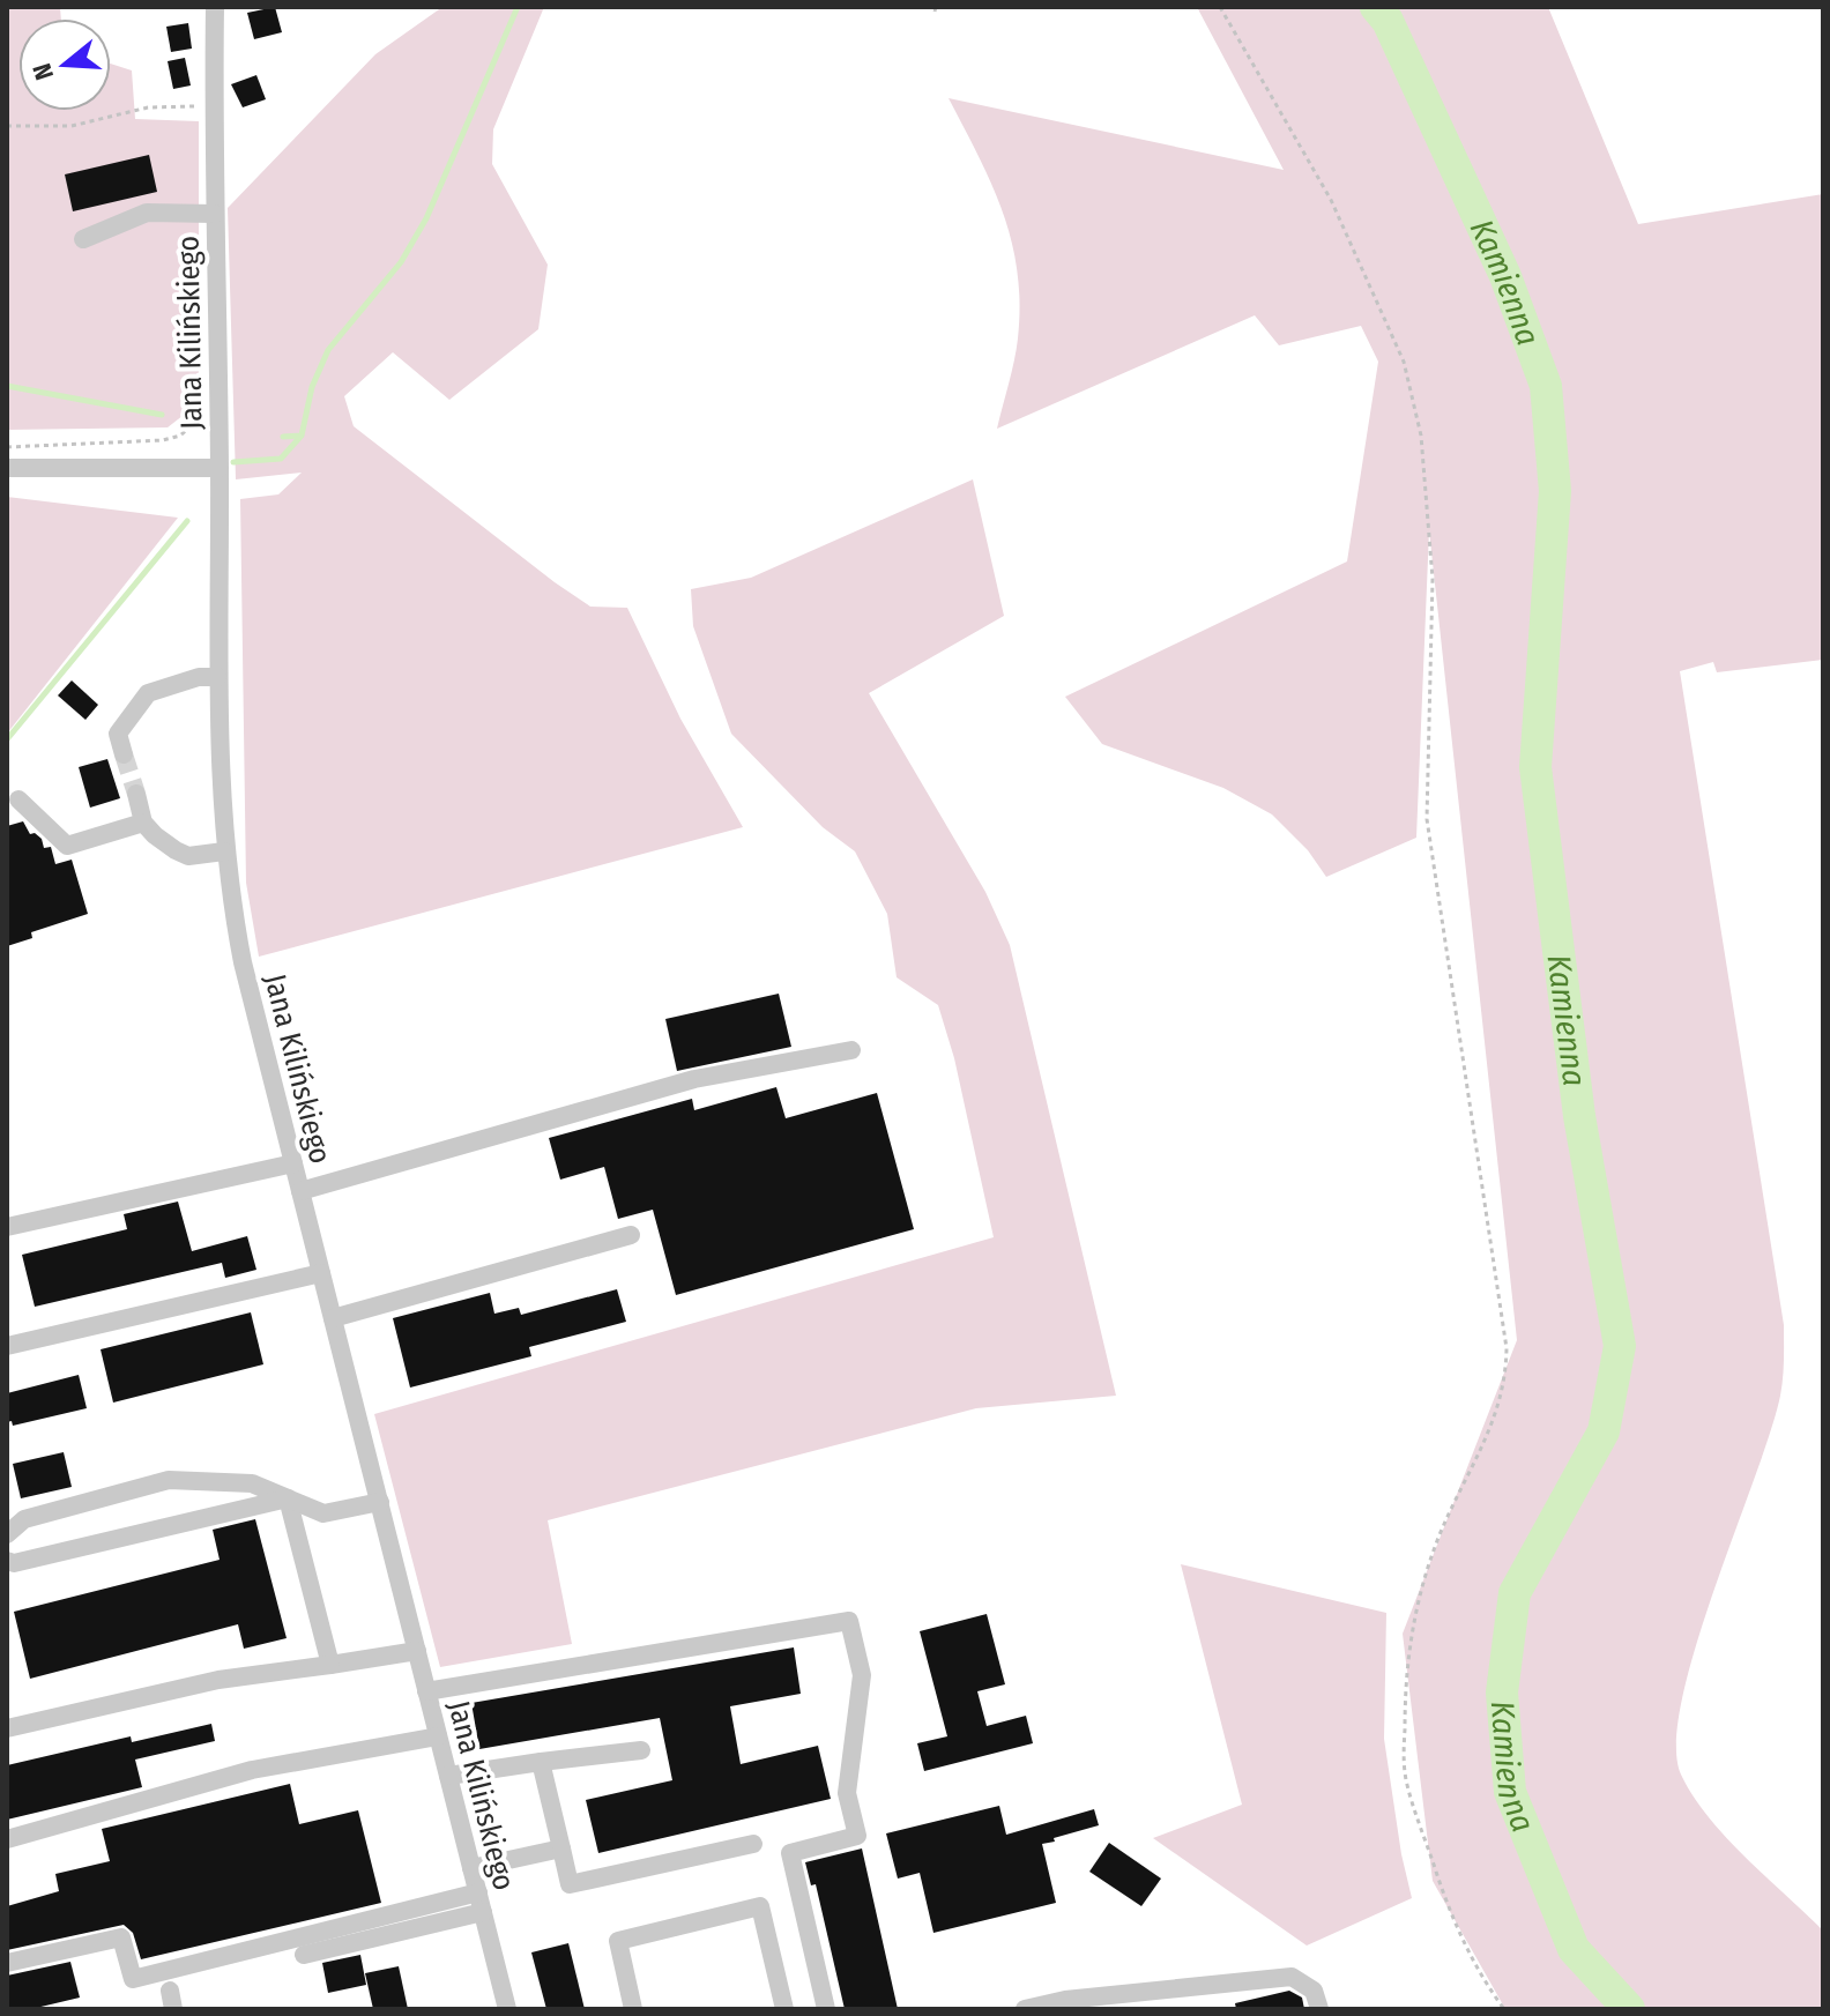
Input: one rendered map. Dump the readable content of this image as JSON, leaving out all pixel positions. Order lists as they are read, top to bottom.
{
  "streets": {
    "street": ["Jana Kilińskiego"]
  },
  "water": ["Kamienna"],
  "north": "left"
}
